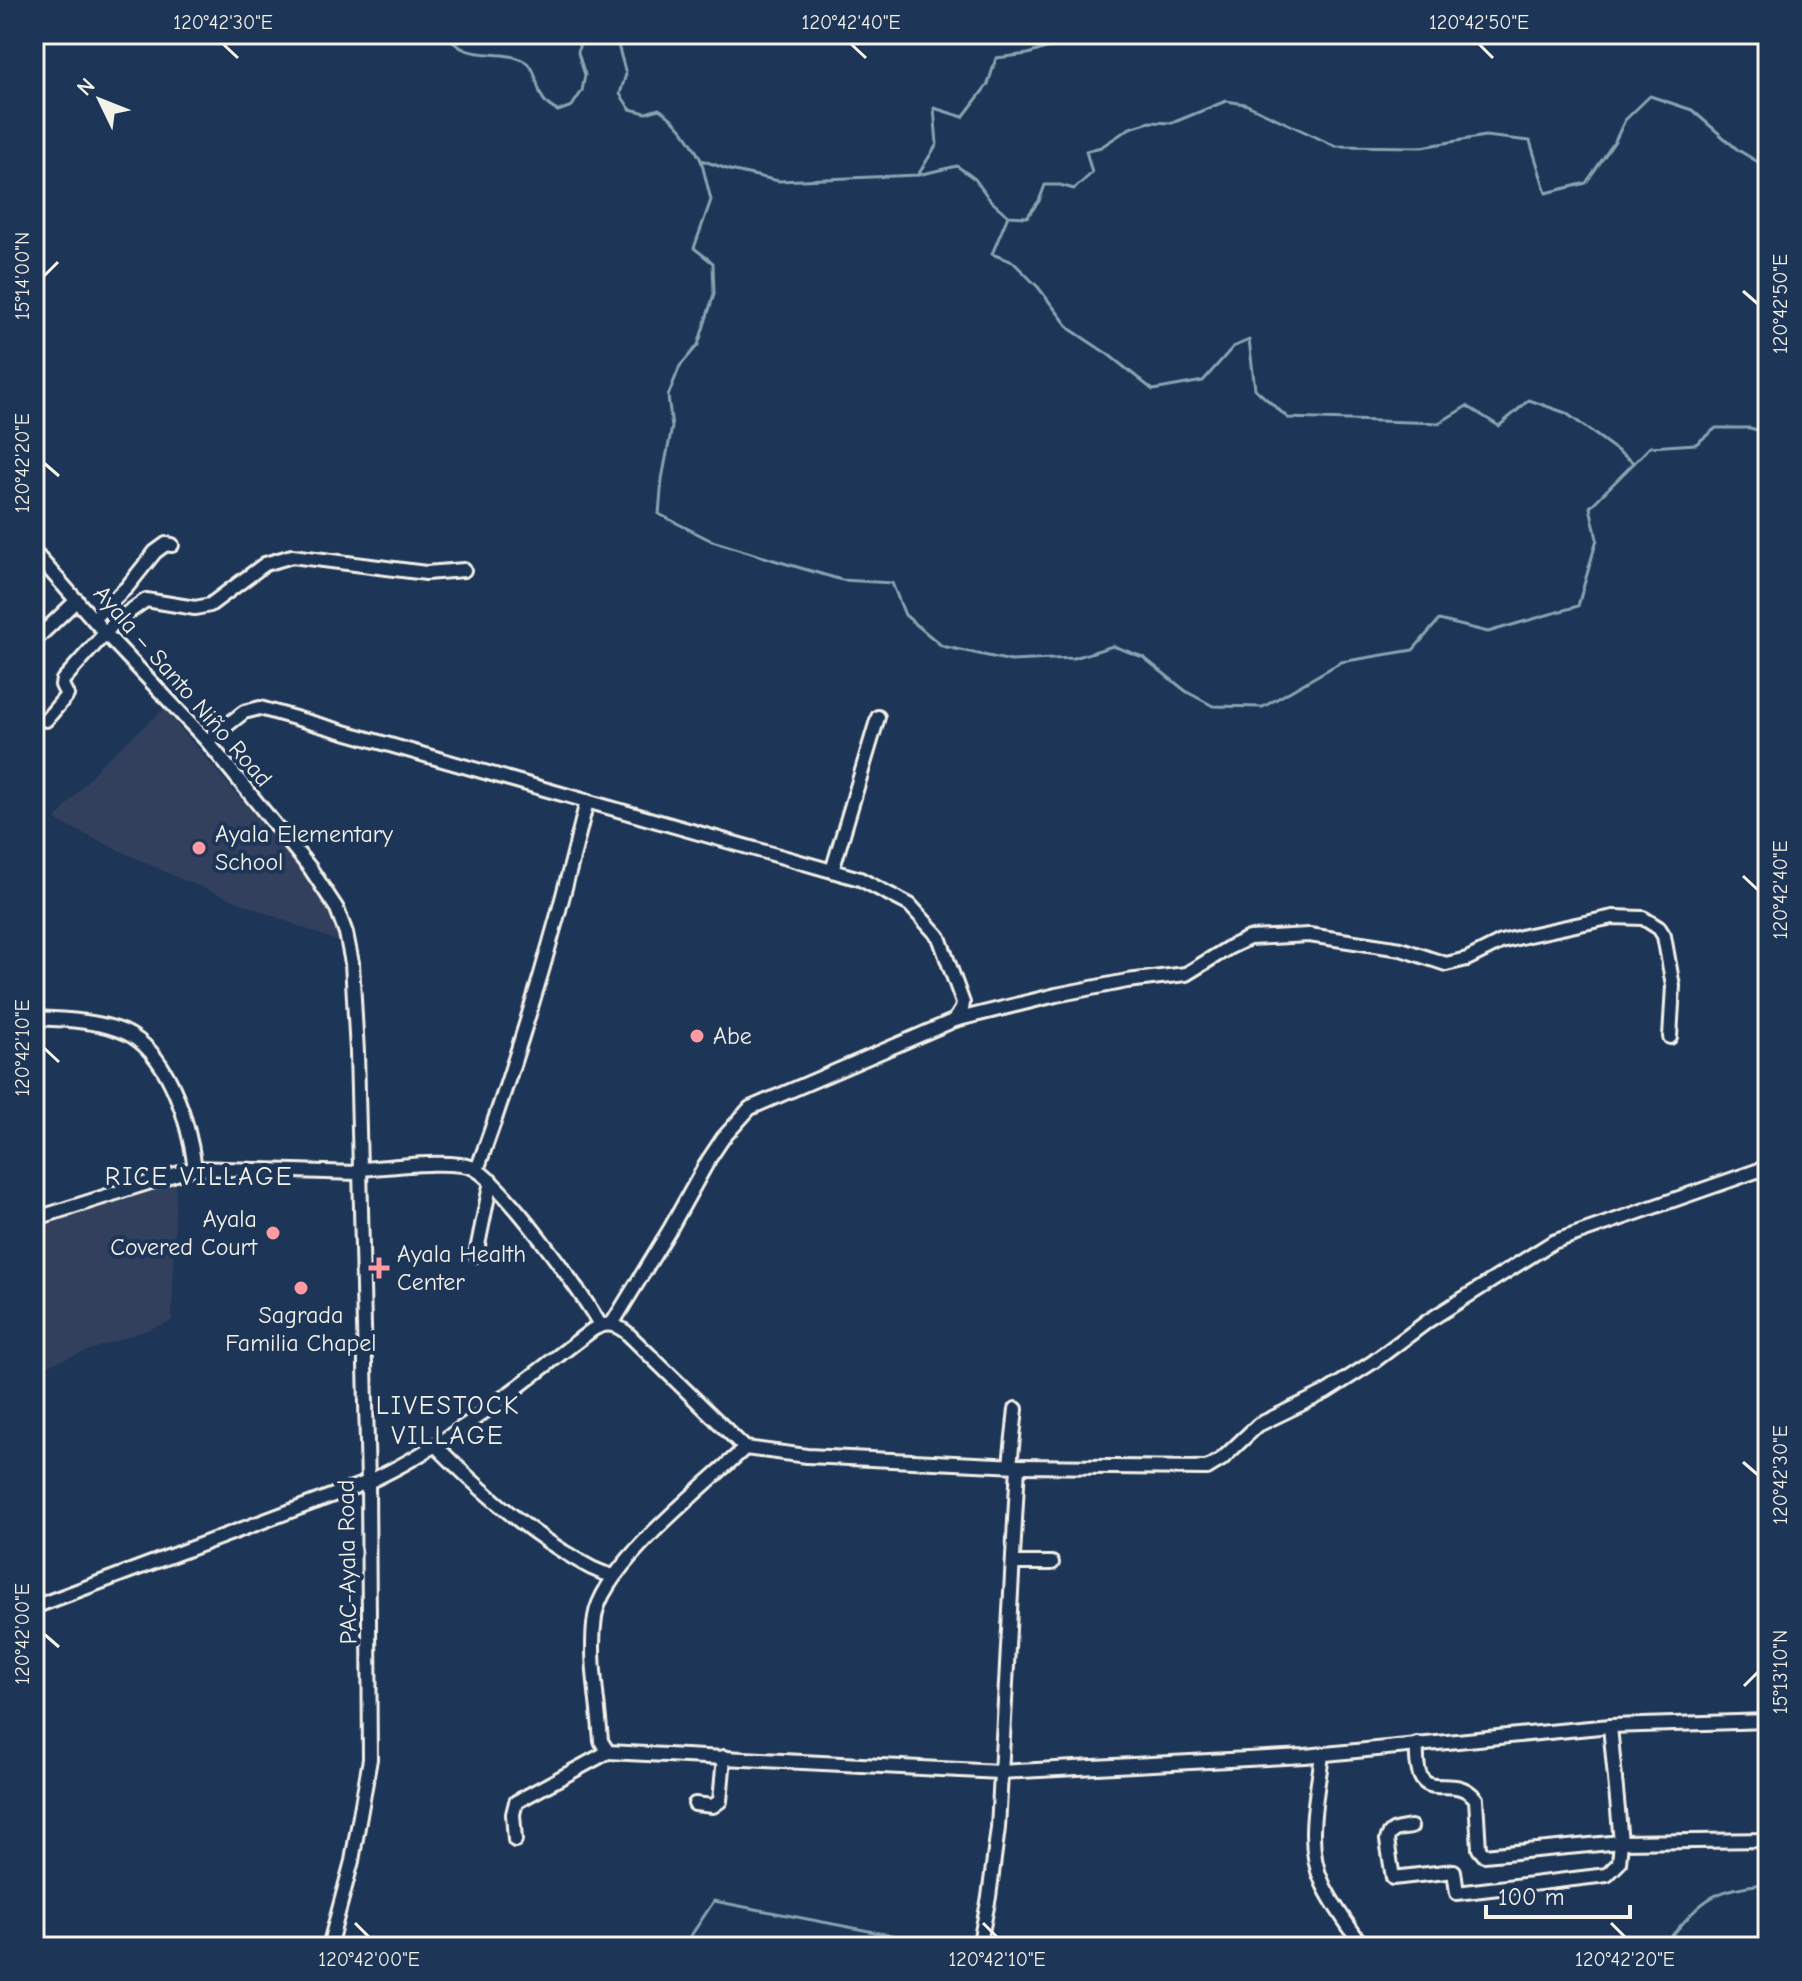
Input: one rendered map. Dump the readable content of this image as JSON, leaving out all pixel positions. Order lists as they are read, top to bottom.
{
  "streets": {
    "street": ["Ayala – Santo Niño Road", "PAC-Ayala Road"]
  },
  "crossings": [
    ["Ayala – Santo Niño Road", "PAC-Ayala Road"]
  ],
  "districts": ["RICE VILLAGE", "LIVESTOCK VILLAGE"],
  "places": {
    "other": [
      "Ayala Elementary School",
      "Abe",
      "Ayala Covered Court",
      "Sagrada Familia Chapel"
    ],
    "health": ["Ayala Health Center"]
  },
  "scale_bar": "100 m",
  "north": "top left",
  "coordinates": [
    "120°42'30\"E",
    "120°42'40\"E",
    "120°42'50\"E",
    "15°14'00\"N",
    "120°42'20\"E",
    "120°42'10\"E",
    "120°42'00\"E",
    "15°13'10\"N"
  ]
}
